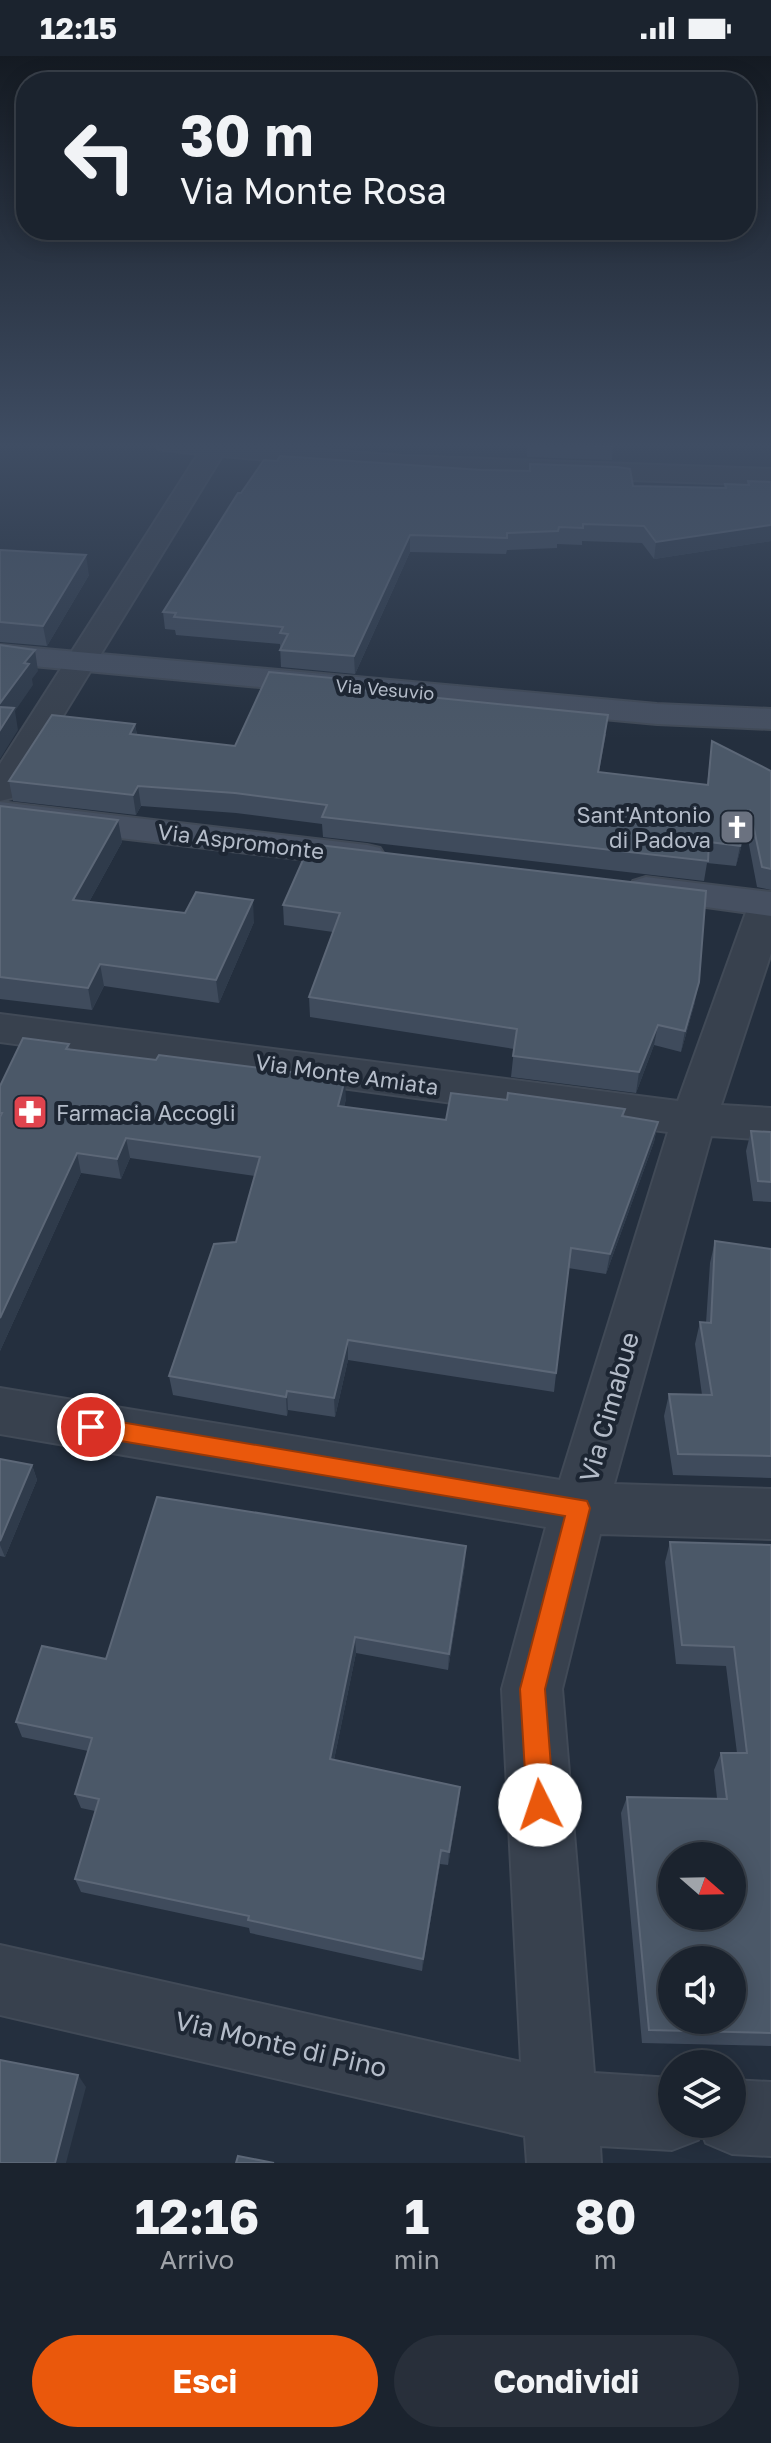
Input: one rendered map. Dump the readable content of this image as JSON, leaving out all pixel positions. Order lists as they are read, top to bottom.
{
  "streets": {
    "street": [
      "Via Vesuvio",
      "Via Aspromonte",
      "Via Monte Amiata",
      "Via Cimabue",
      "Via Monte di Pino"
    ]
  },
  "crossings": [
    ["Via Monte Amiata", "Via Cimabue"],
    ["Via Cimabue", "Via Monte di Pino"]
  ],
  "places": {
    "church": ["Sant'Antonio di Padova"],
    "pharmacy": ["Farmacia Accogli"]
  },
  "north": "right",
  "page": {
    "status": "12:15",
    "turn": ["30 m", "Via Monte Rosa"],
    "eta": [
      "12:16",
      "Arrivo",
      "1",
      "min",
      "80",
      "m"
    ],
    "buttons": ["Esci", "Condividi"]
  }
}
